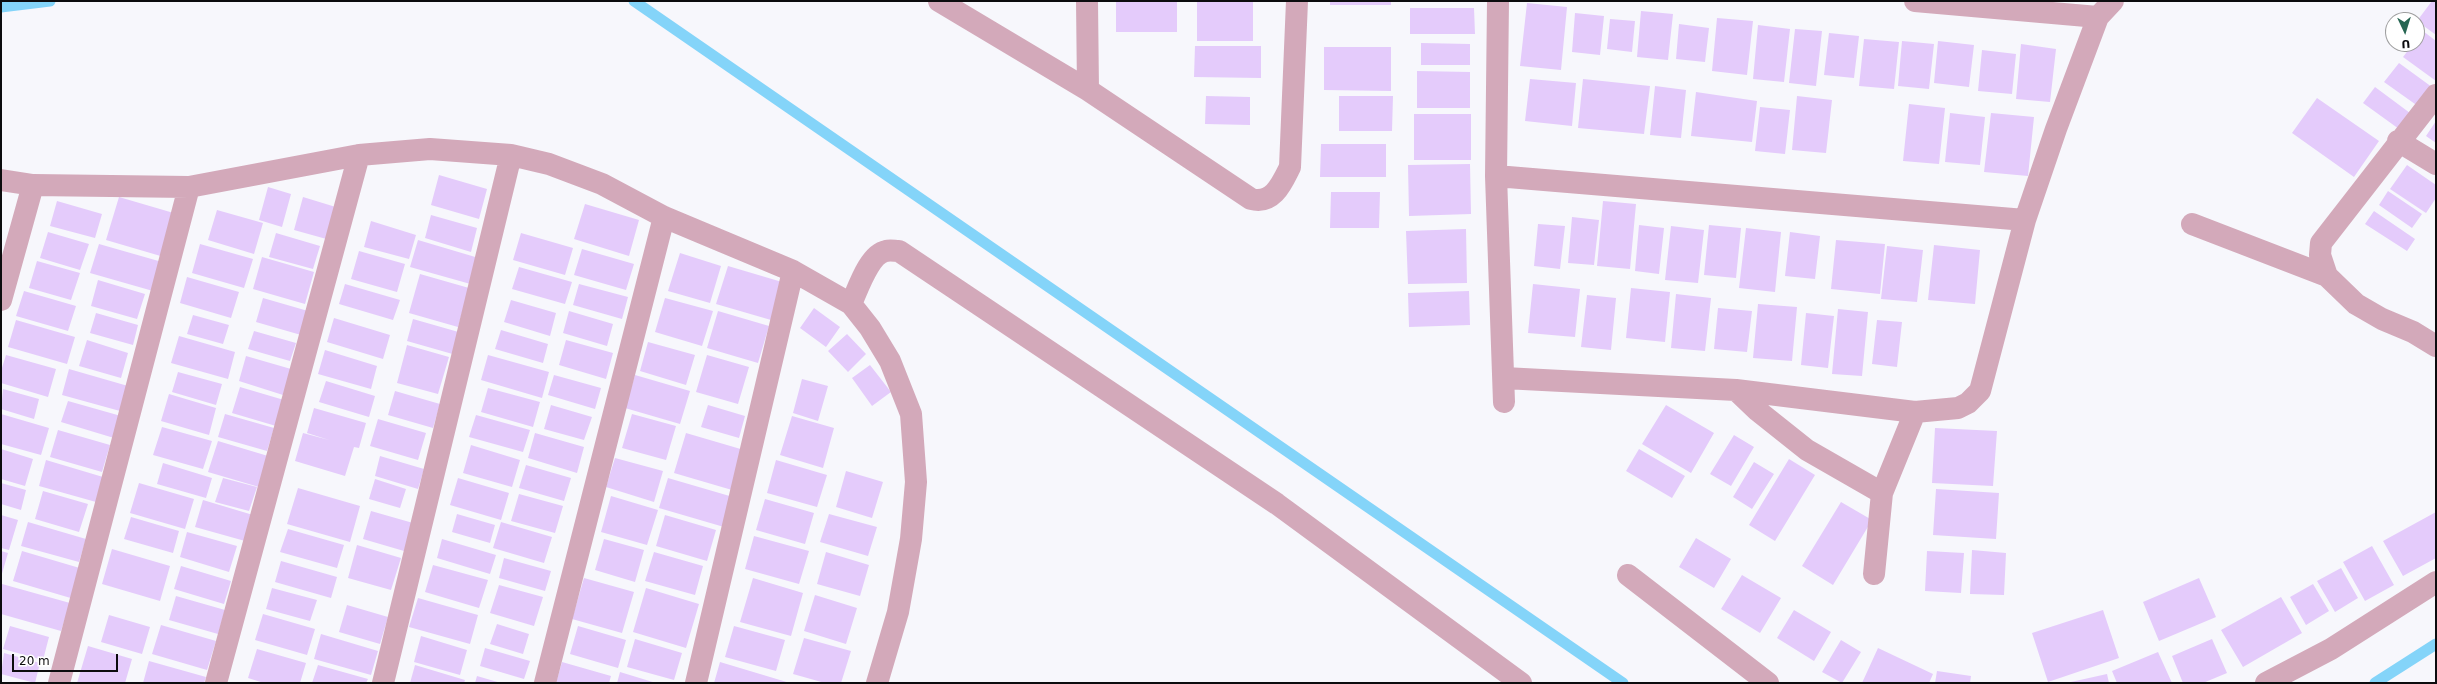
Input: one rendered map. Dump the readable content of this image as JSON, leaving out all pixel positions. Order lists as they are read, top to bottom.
{
  "scale_bar": "20 m",
  "north": "bottom"
}
